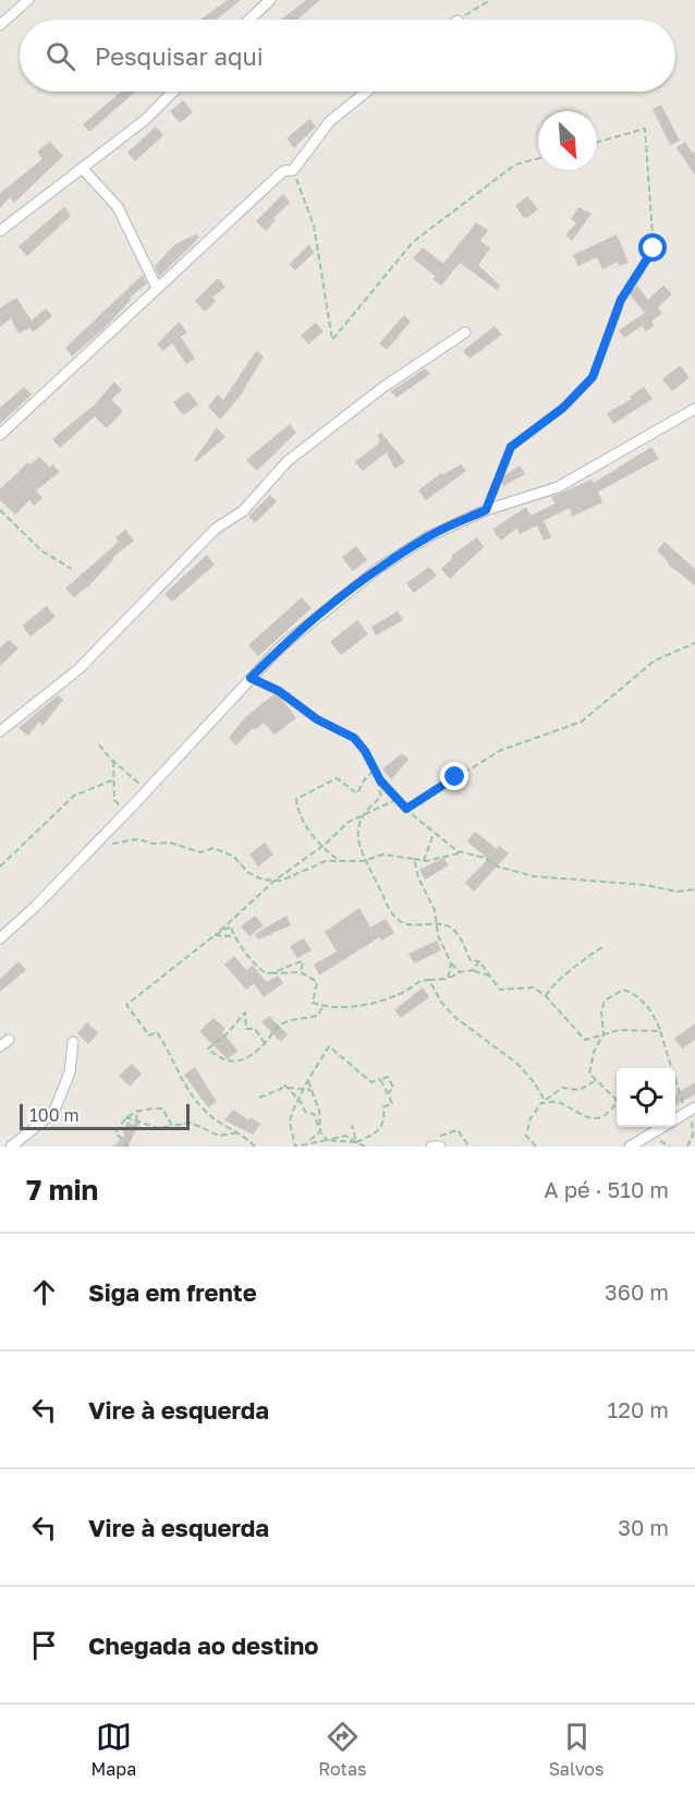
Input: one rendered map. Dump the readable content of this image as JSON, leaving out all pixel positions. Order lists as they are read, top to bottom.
{
  "scale_bar": "100 m",
  "north": "bottom right",
  "page": {
    "search": "Pesquisar aqui",
    "scale": "100 m",
    "heading": ["7 min", "A pé · 510 m"],
    "list": [
      ["Siga em frente", "360 m"],
      ["Vire à esquerda", "120 m"],
      ["Vire à esquerda", "30 m"],
      "Chegada ao destino"
    ],
    "nav": ["Mapa", "Rotas", "Salvos"]
  }
}
